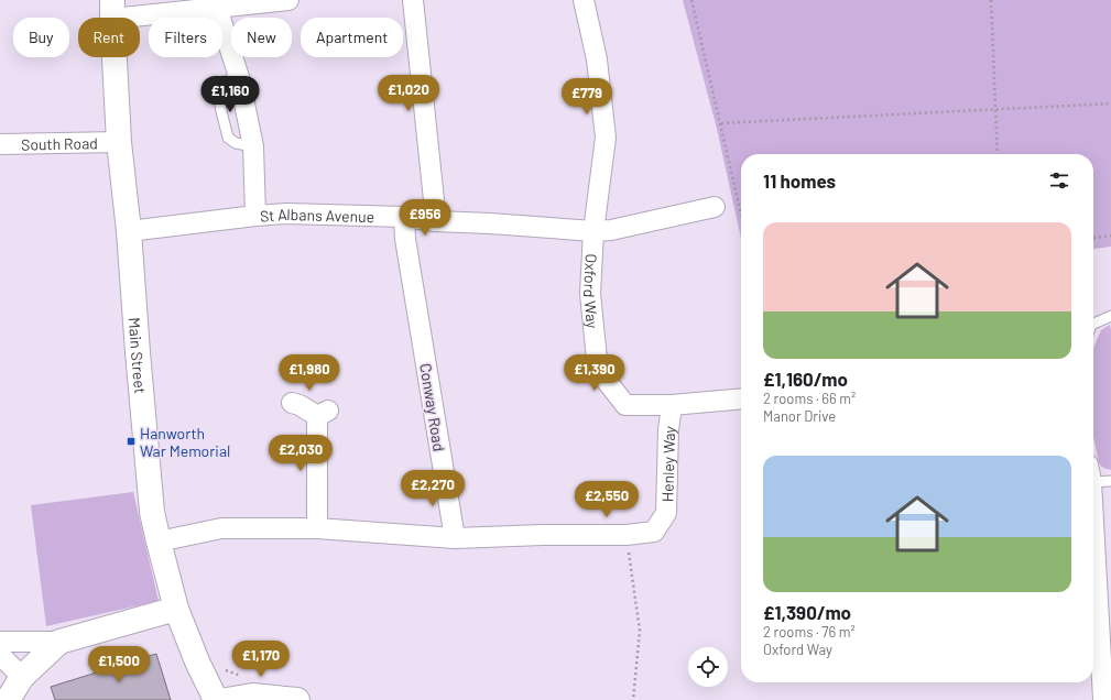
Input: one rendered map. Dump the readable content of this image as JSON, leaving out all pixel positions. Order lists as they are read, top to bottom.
{
  "streets": {
    "street": [
      "South Road",
      "St Albans Avenue",
      "Oxford Way",
      "Main Street",
      "Conway Road",
      "Henley Way"
    ]
  },
  "crossings": [
    ["South Road", "Main Street"],
    ["St Albans Avenue", "Oxford Way"],
    ["St Albans Avenue", "Main Street"],
    ["St Albans Avenue", "Conway Road"],
    ["Oxford Way", "Henley Way"],
    ["Conway Road", "Henley Way"]
  ],
  "places": {
    "transit": ["Hanworth War Memorial"]
  },
  "page": {
    "chip": [
      "Buy",
      "Rent",
      "Filters",
      "New",
      "Apartment"
    ],
    "price": [
      "£1,020",
      "£1,160",
      "£779",
      "£956",
      "£1,980",
      "£1,390",
      "£2,030",
      "£2,270",
      "£2,550",
      "£1,170",
      "£1,500"
    ],
    "heading": "11 homes",
    "list": [
      {
        "name": "£1,160/mo",
        "note": "2 rooms · 66 m² · Manor Drive"
      },
      {
        "name": "£1,390/mo",
        "note": "2 rooms · 76 m² · Oxford Way"
      }
    ]
  }
}
